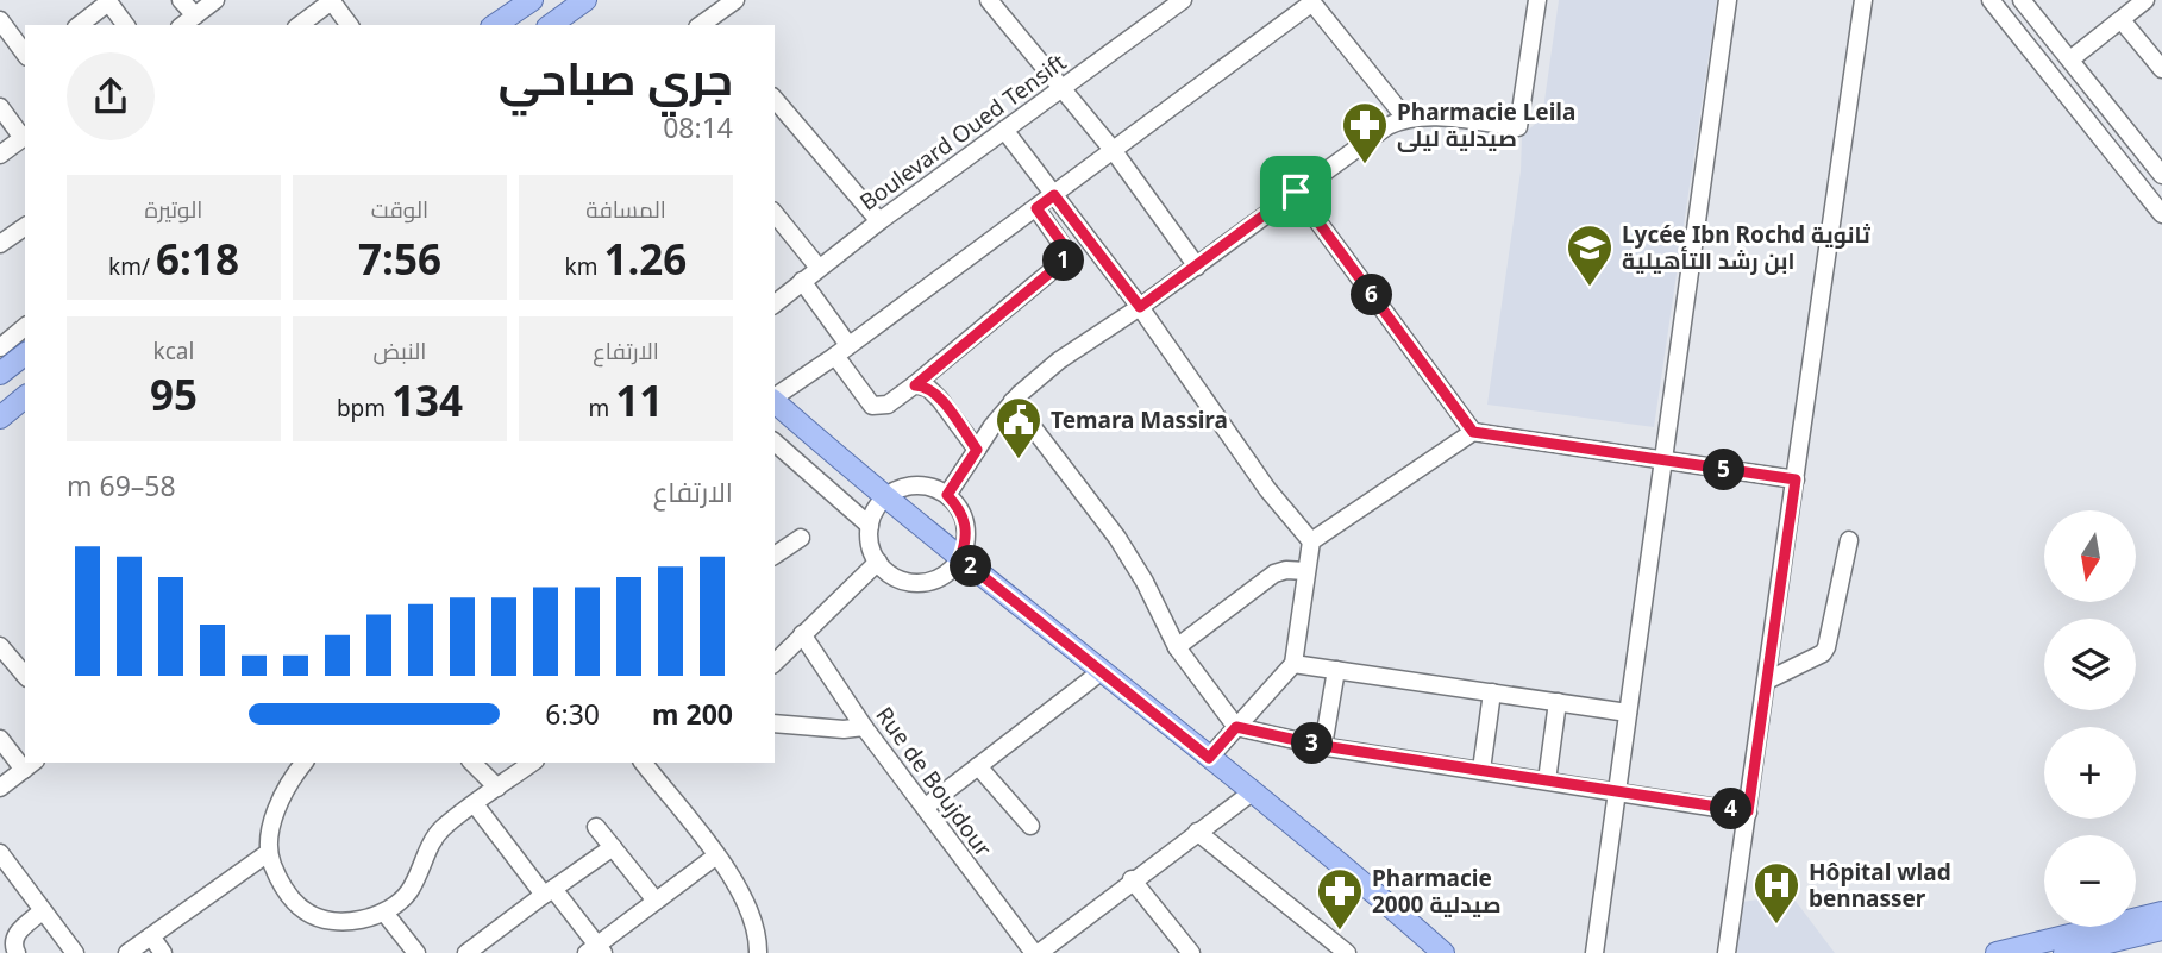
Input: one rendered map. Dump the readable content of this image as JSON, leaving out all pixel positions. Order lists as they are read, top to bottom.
{
  "streets": {
    "street": ["Boulevard Oued Tensift", "Rue de Boujdour"]
  },
  "places": {
    "pharmacy": ["Pharmacie Leila صيدلية ليلى", "Pharmacie 2000 صيدلية"],
    "school or university": ["Lycée Ibn Rochd ثانوية ابن رشد التأهيلية"],
    "public building": ["Temara Massira"],
    "hospital": ["Hôpital wlad bennasser"]
  },
  "north": "bottom",
  "page": {
    "heading": ["جري صباحي", "08:14"],
    "stats": [
      ["المسافة", "1.26 km"],
      ["الوقت", "7:56"],
      ["الوتيرة", "6:18 /km"],
      ["الارتفاع", "11 m"],
      ["النبض", "134 bpm"],
      ["kcal", "95"]
    ],
    "pins": [
      "1",
      "6",
      "5",
      "2",
      "3",
      "4"
    ],
    "chart": ["الارتفاع", "58–69 m"],
    "map_buttons": ["+", "−"],
    "list": [
      {
        "name": "200 m",
        "note": "6:30"
      }
    ]
  }
}
